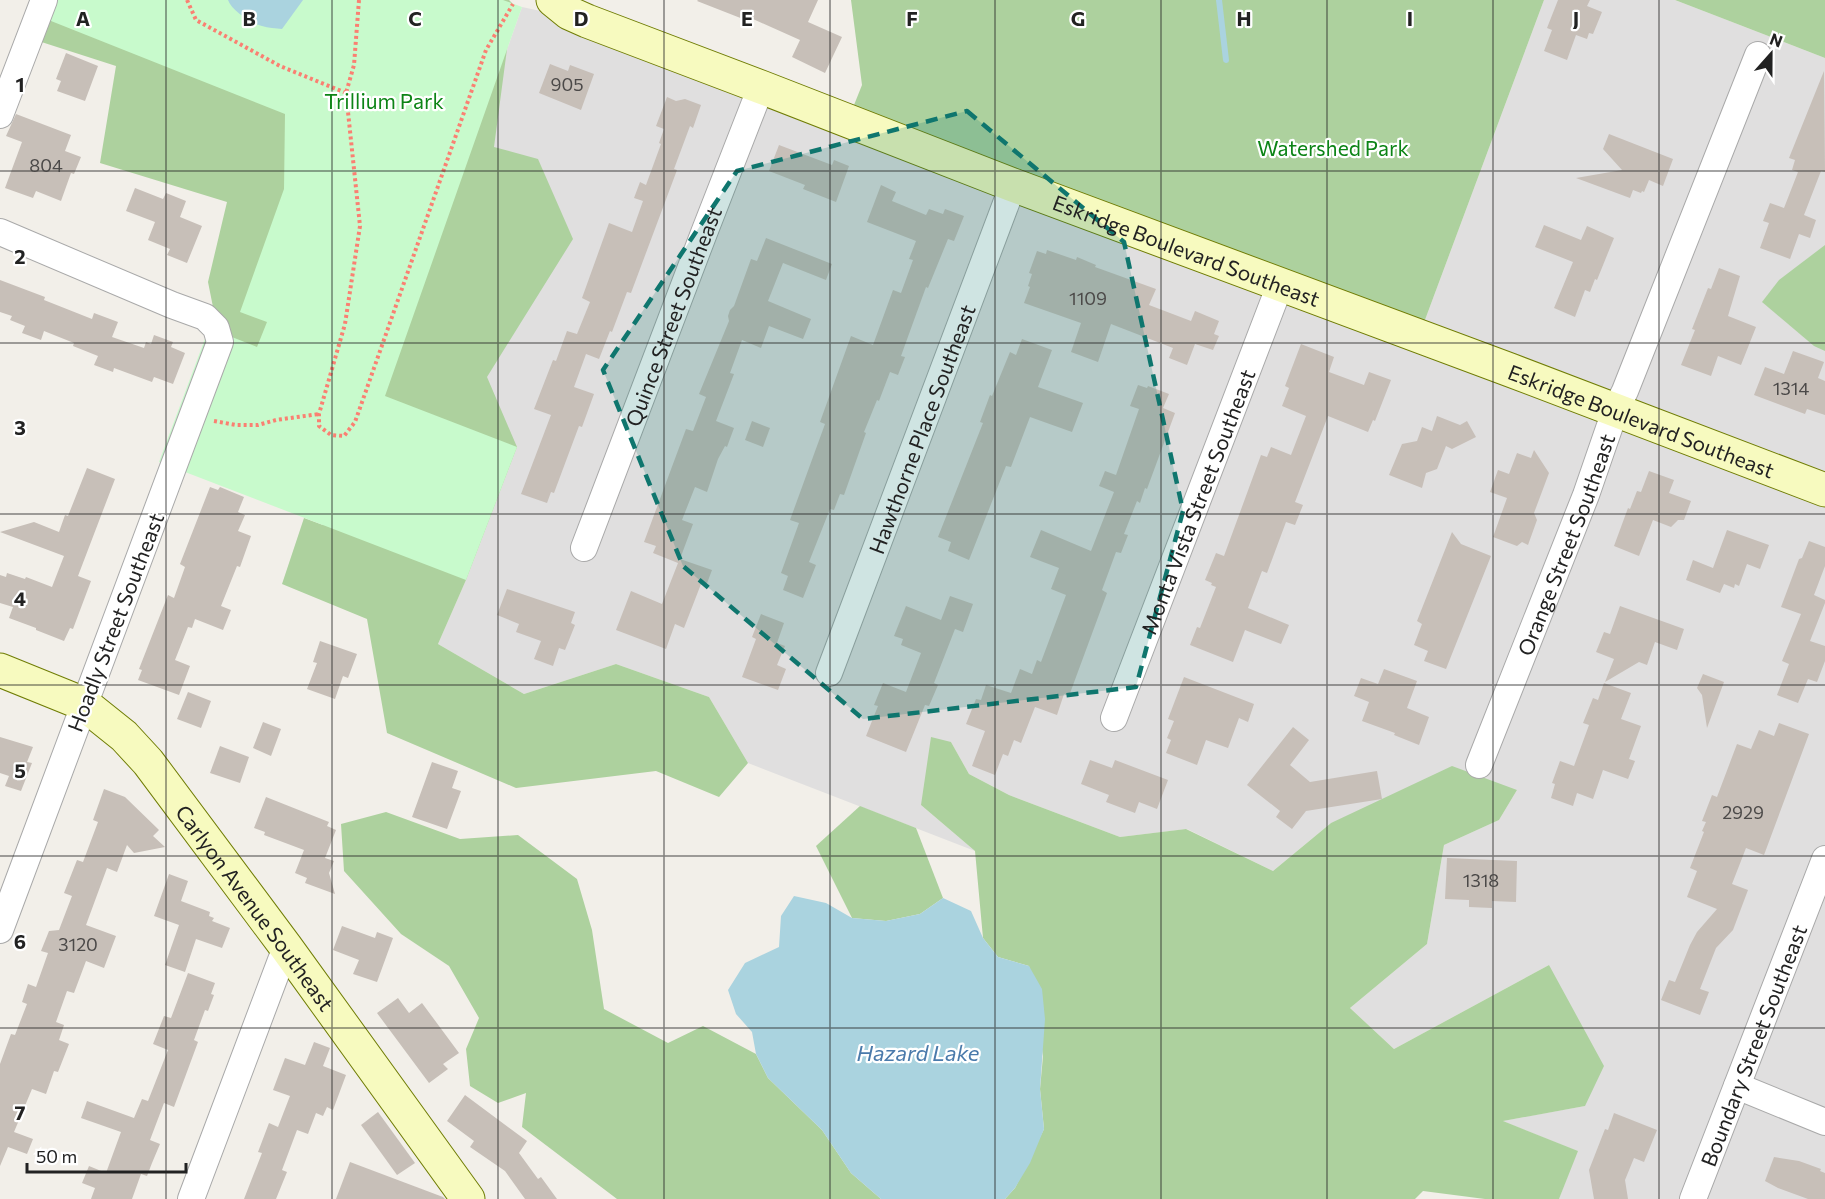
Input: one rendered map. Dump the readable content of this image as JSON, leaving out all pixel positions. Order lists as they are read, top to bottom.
{
  "streets": {
    "street": [
      "Eskridge Boulevard Southeast",
      "Quince Street Southeast",
      "Hawthorne Place Southeast",
      "Monta Vista Street Southeast",
      "Orange Street Southeast",
      "Hoadly Street Southeast",
      "Carlyon Avenue Southeast",
      "Boundary Street Southeast"
    ]
  },
  "crossings": [
    ["Eskridge Boulevard Southeast", "Quince Street Southeast"],
    ["Eskridge Boulevard Southeast", "Hawthorne Place Southeast"],
    ["Eskridge Boulevard Southeast", "Monta Vista Street Southeast"],
    ["Eskridge Boulevard Southeast", "Orange Street Southeast"],
    ["Hoadly Street Southeast", "Carlyon Avenue Southeast"]
  ],
  "water": ["Hazard Lake"],
  "parks": ["Trillium Park", "Watershed Park"],
  "house_numbers": [
    "905",
    "804",
    "1109",
    "1314",
    "2929",
    "1318",
    "3120"
  ],
  "scale_bar": "50 m",
  "north": "top",
  "grid": {
    "columns": [
      "A",
      "B",
      "C",
      "D",
      "E",
      "F",
      "G",
      "H",
      "I",
      "J"
    ],
    "rows": [
      "1",
      "2",
      "3",
      "4",
      "5",
      "6",
      "7"
    ]
  }
}
